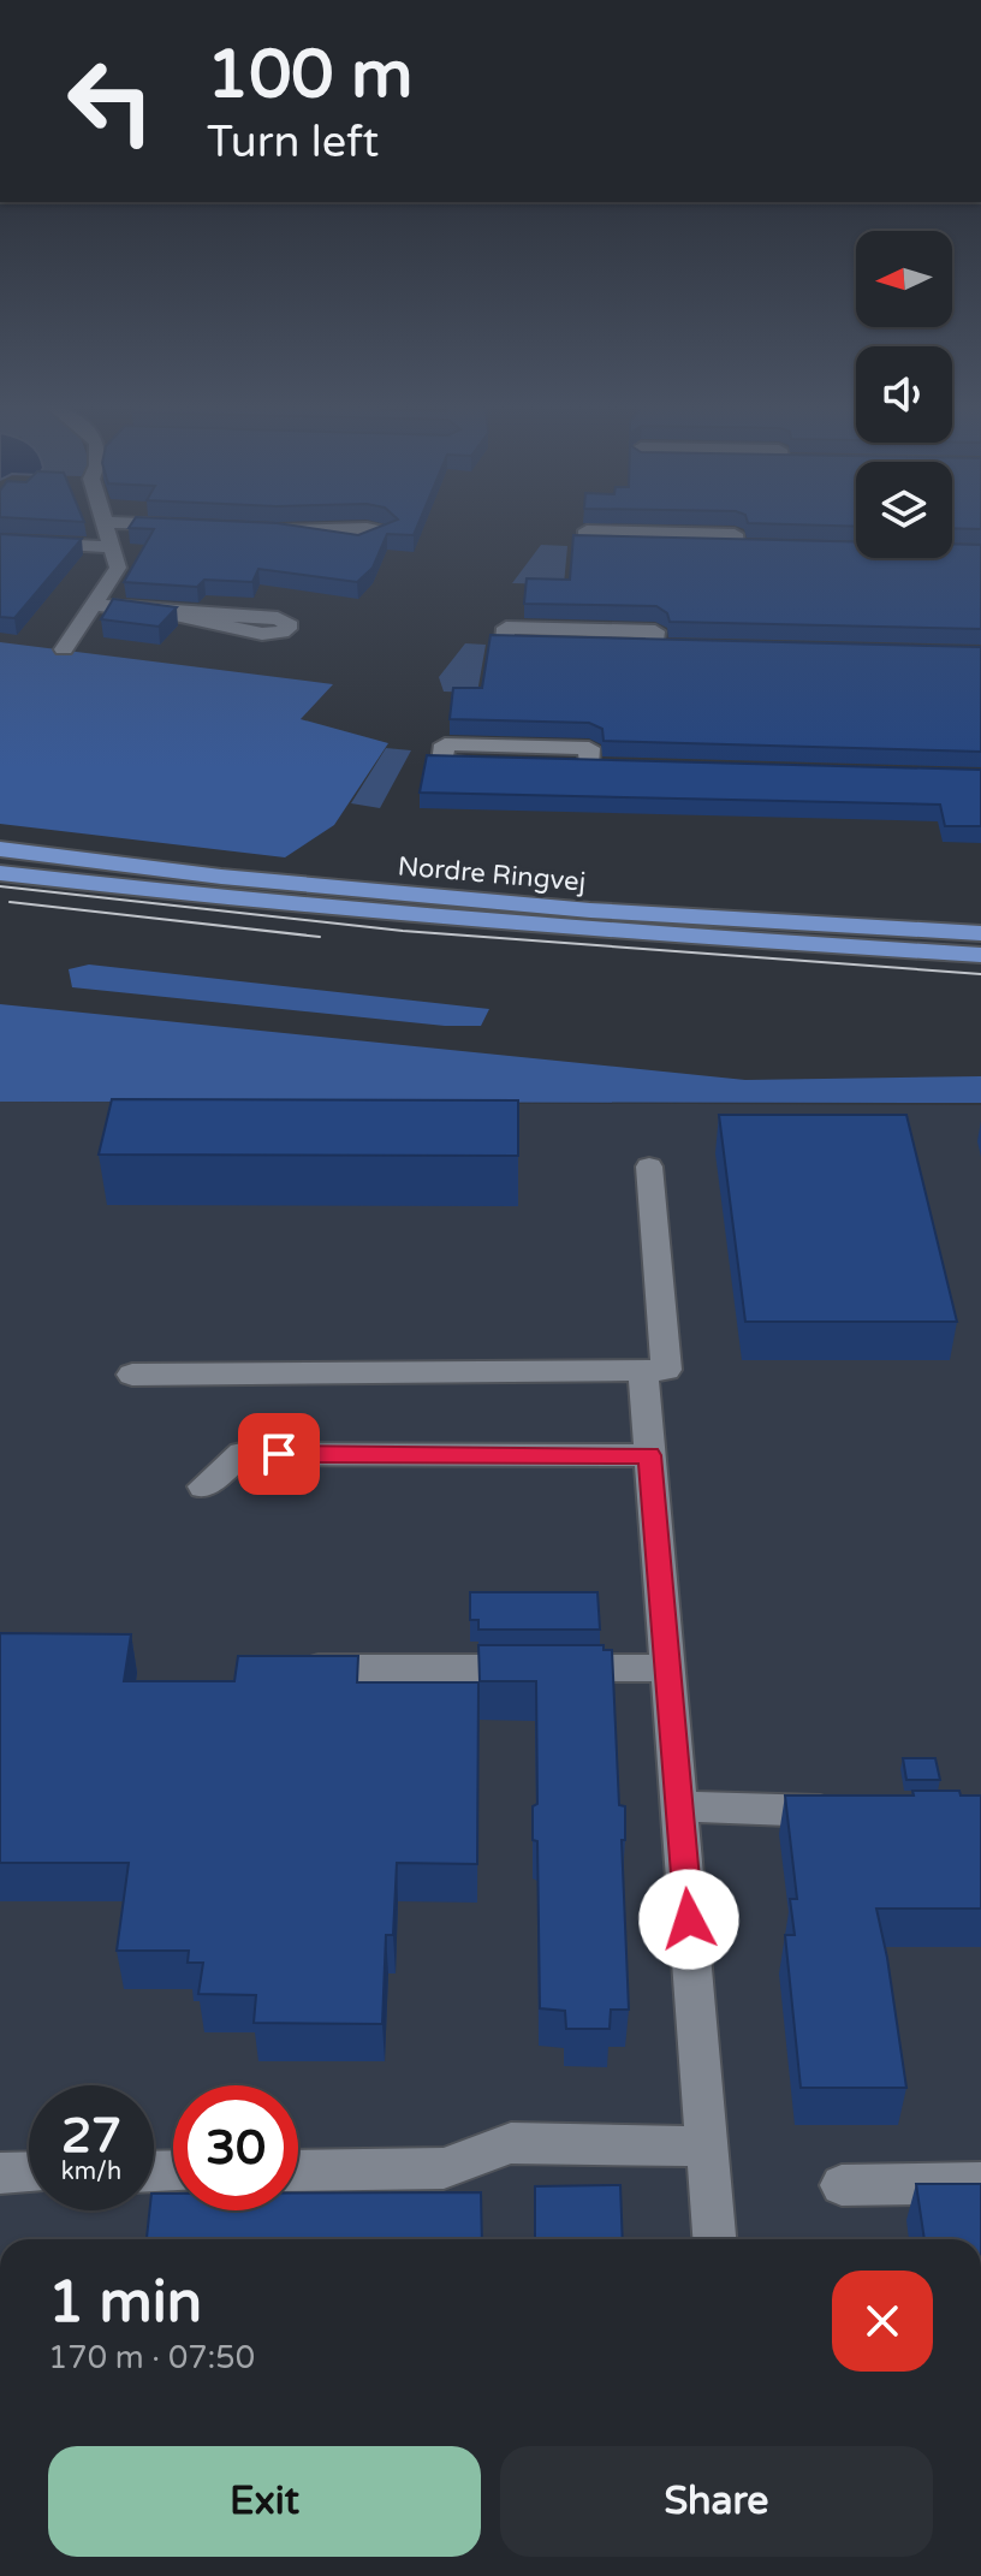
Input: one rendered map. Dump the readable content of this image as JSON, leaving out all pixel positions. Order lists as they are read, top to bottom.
{
  "streets": {
    "main road": ["Nordre Ringvej"]
  },
  "north": "left",
  "page": {
    "turn": ["100 m", "Turn left"],
    "speed": "27 km/h",
    "limit": "30",
    "heading": ["1 min", "170 m · 07:50"],
    "buttons": ["Exit", "Share"]
  }
}
